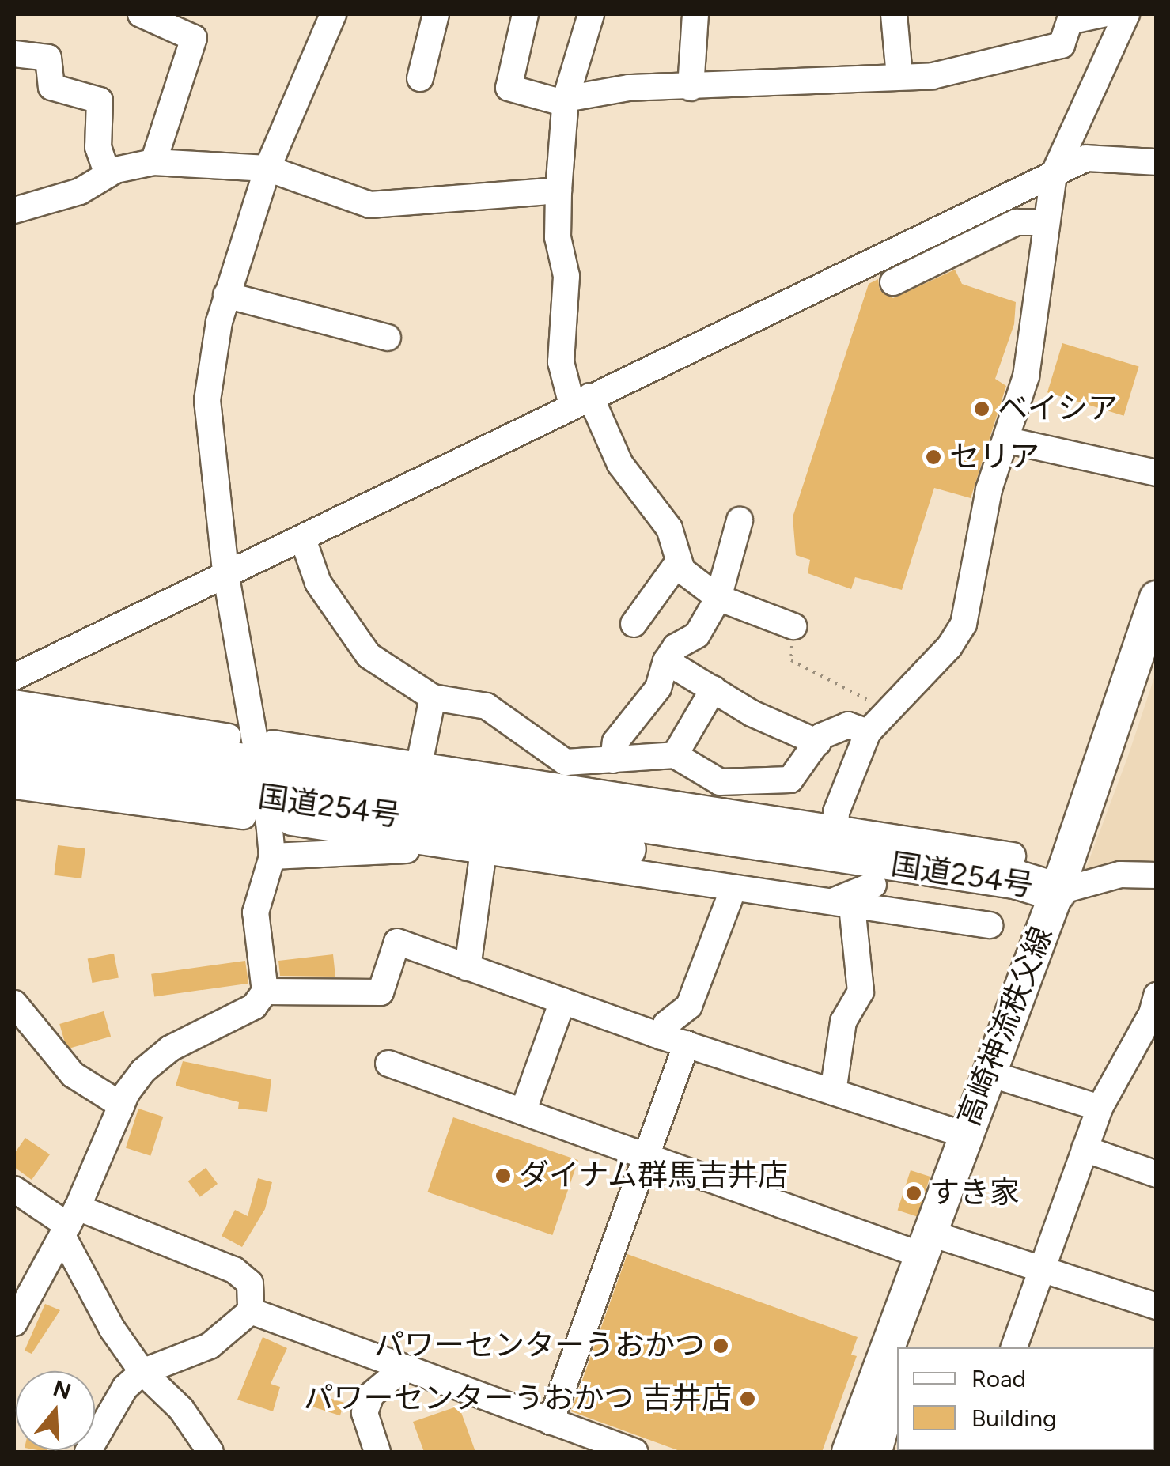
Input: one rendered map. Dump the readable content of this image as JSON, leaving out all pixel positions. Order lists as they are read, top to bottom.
{
  "streets": {
    "highway": ["国道254号"],
    "main road": ["高崎神流秩父線"]
  },
  "crossings": [
    ["国道254号", "高崎神流秩父線"]
  ],
  "places": [
    "ベイシア",
    "セリア",
    "ダイナム群馬吉井店",
    "すき家",
    "パワーセンターうおかつ",
    "パワーセンターうおかつ 吉井店"
  ],
  "legend": ["Road", "Building"],
  "north": "top"
}
